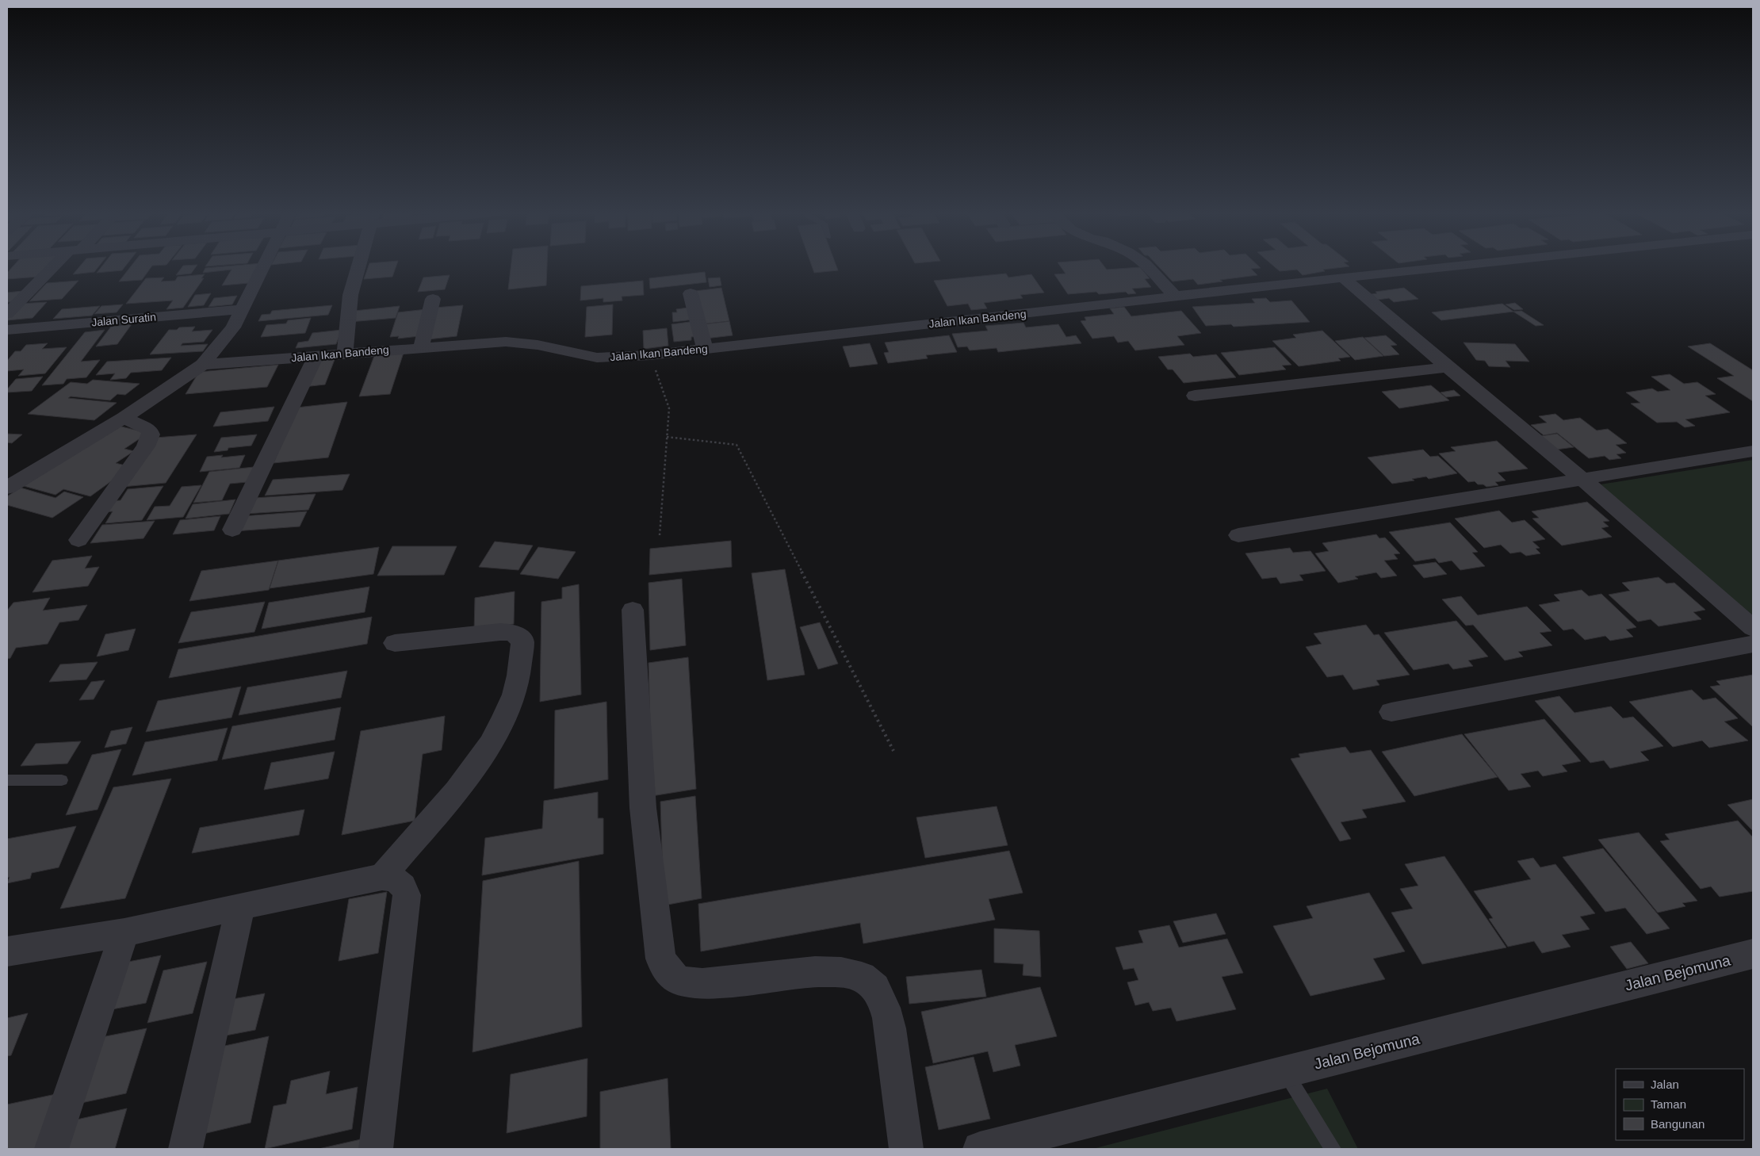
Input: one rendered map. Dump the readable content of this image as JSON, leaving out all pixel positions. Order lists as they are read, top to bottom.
{
  "streets": {
    "street": ["Jalan Ikan Bandeng", "Jalan Suratin", "Jalan Bejomuna"]
  },
  "legend": ["Jalan", "Taman", "Bangunan"]
}
